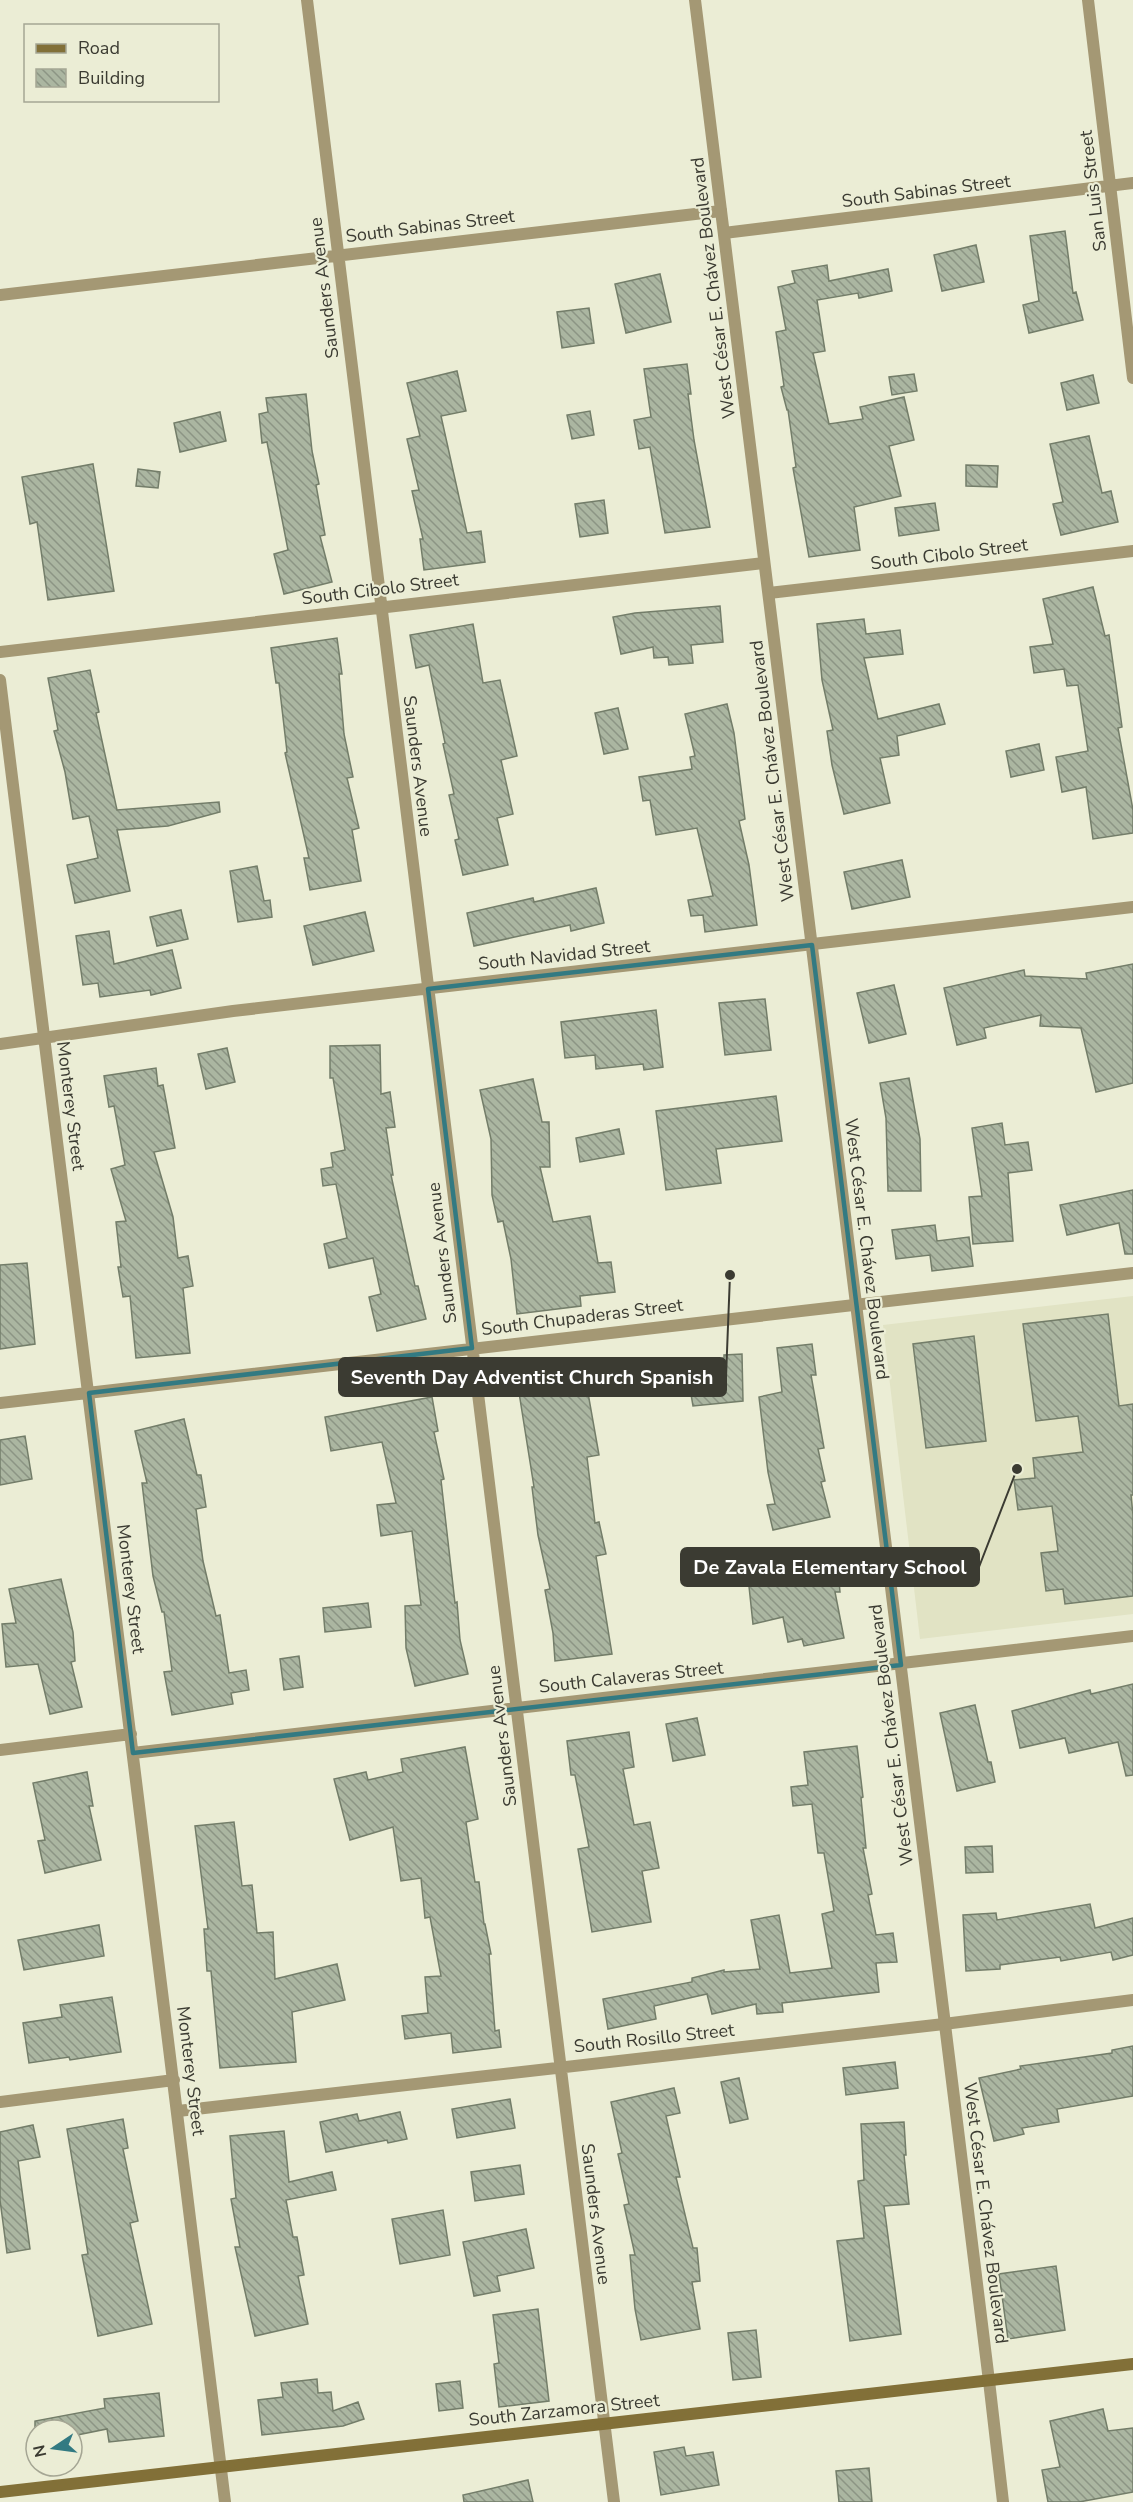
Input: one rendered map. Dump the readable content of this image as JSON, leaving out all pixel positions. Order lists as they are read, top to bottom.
{
  "streets": {
    "main road": ["South Zarzamora Street"],
    "street": [
      "South Sabinas Street",
      "San Luis Street",
      "Saunders Avenue",
      "West César E. Chávez Boulevard",
      "South Cibolo Street",
      "South Navidad Street",
      "Monterey Street",
      "South Chupaderas Street",
      "South Calaveras Street",
      "South Rosillo Street"
    ]
  },
  "crossings": [
    ["South Sabinas Street", "San Luis Street"],
    ["South Sabinas Street", "Saunders Avenue"],
    ["South Sabinas Street", "West César E. Chávez Boulevard"],
    ["Saunders Avenue", "South Cibolo Street"],
    ["Saunders Avenue", "South Navidad Street"],
    ["Saunders Avenue", "South Chupaderas Street"],
    ["Saunders Avenue", "South Calaveras Street"],
    ["Saunders Avenue", "South Rosillo Street"],
    ["Saunders Avenue", "South Zarzamora Street"],
    ["West César E. Chávez Boulevard", "South Cibolo Street"],
    ["West César E. Chávez Boulevard", "South Navidad Street"],
    ["West César E. Chávez Boulevard", "South Chupaderas Street"],
    ["West César E. Chávez Boulevard", "South Calaveras Street"],
    ["West César E. Chávez Boulevard", "South Rosillo Street"],
    ["West César E. Chávez Boulevard", "South Zarzamora Street"],
    ["South Navidad Street", "Monterey Street"],
    ["Monterey Street", "South Chupaderas Street"],
    ["Monterey Street", "South Calaveras Street"],
    ["Monterey Street", "South Rosillo Street"],
    ["Monterey Street", "South Zarzamora Street"]
  ],
  "places": ["Seventh Day Adventist Church Spanish", "De Zavala Elementary School"],
  "legend": ["Road", "Building"],
  "north": "left"
}
